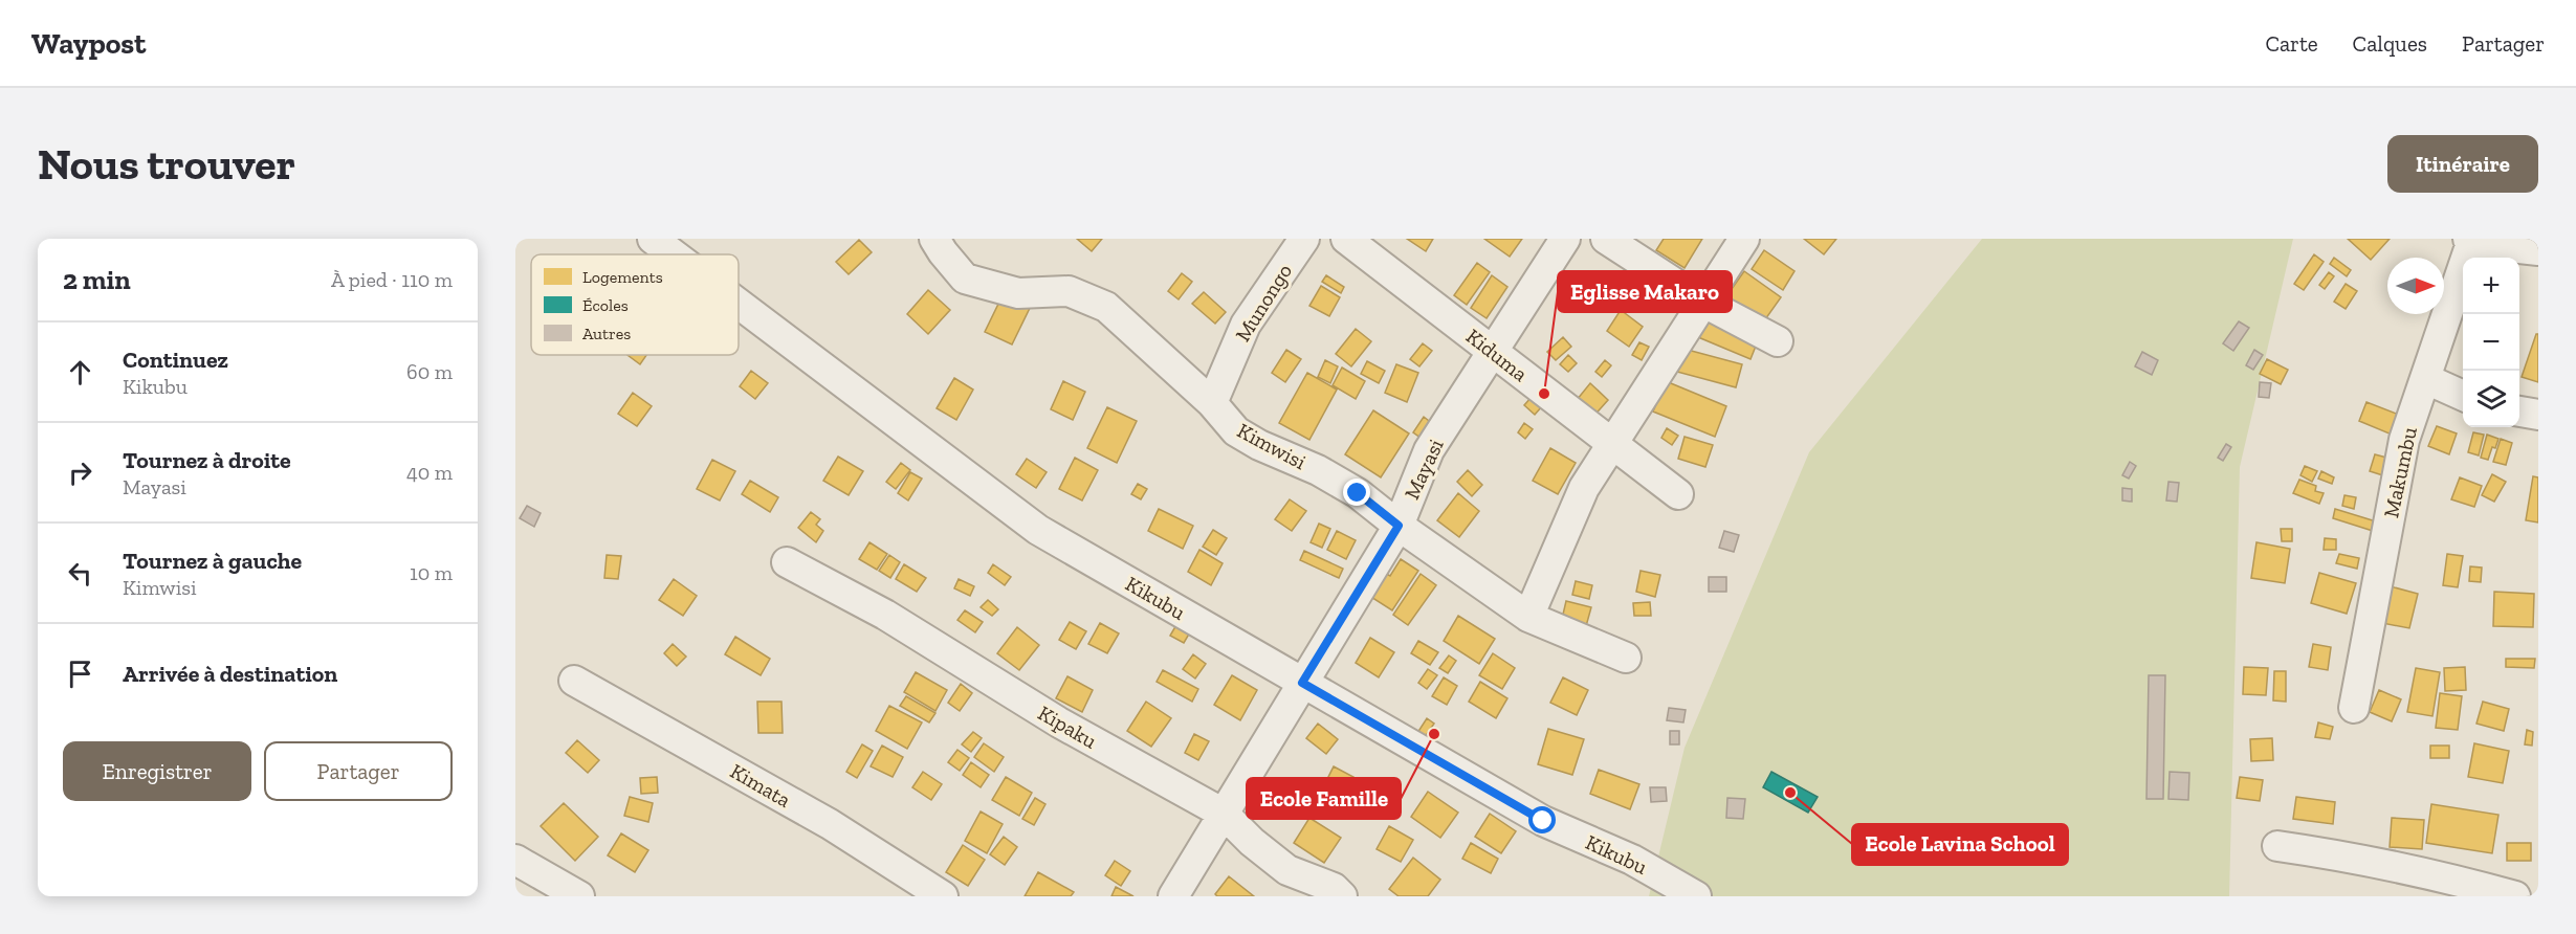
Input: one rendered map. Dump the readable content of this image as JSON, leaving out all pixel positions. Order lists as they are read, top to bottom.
{
  "streets": {
    "street": [
      "Munongo",
      "Kiduma",
      "Kimwisi",
      "Mayasi",
      "Makumbu",
      "Kikubu",
      "Kipaku",
      "Kimata"
    ]
  },
  "crossings": [
    ["Munongo", "Kimwisi"],
    ["Kiduma", "Mayasi"],
    ["Kimwisi", "Mayasi"],
    ["Mayasi", "Kikubu"],
    ["Mayasi", "Kipaku"]
  ],
  "places": ["Eglisse Makaro", "Ecole Famille", "Ecole Lavina School"],
  "legend": ["Logements", "Écoles", "Autres"],
  "north": "right",
  "page": {
    "header": "Waypost",
    "nav": ["Carte", "Calques", "Partager"],
    "buttons": [
      "Itinéraire",
      ["Enregistrer", "Partager"]
    ],
    "title": "Nous trouver",
    "heading": ["2 min", "À pied · 110 m"],
    "map_buttons": ["+", "−"],
    "list": [
      ["Continuez", "Kikubu", "60 m"],
      ["Tournez à droite", "Mayasi", "40 m"],
      ["Tournez à gauche", "Kimwisi", "10 m"],
      "Arrivée à destination"
    ]
  }
}
